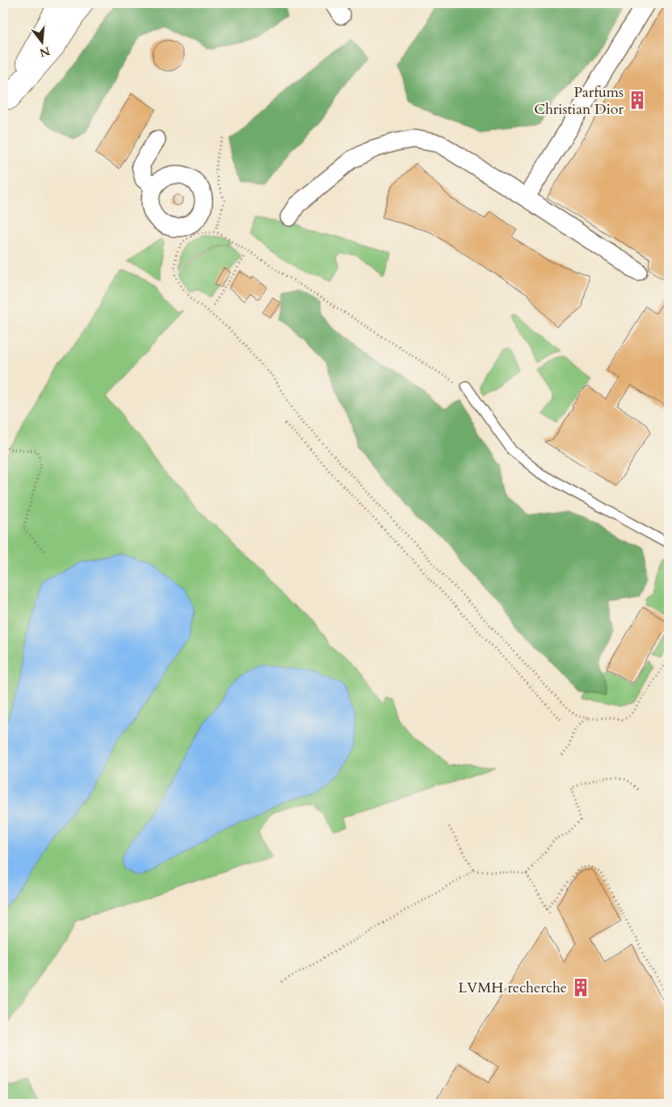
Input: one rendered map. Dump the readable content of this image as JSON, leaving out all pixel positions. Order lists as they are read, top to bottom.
{
  "places": {
    "building": ["Parfums Christian Dior", "LVMH recherche"]
  },
  "north": "bottom"
}
